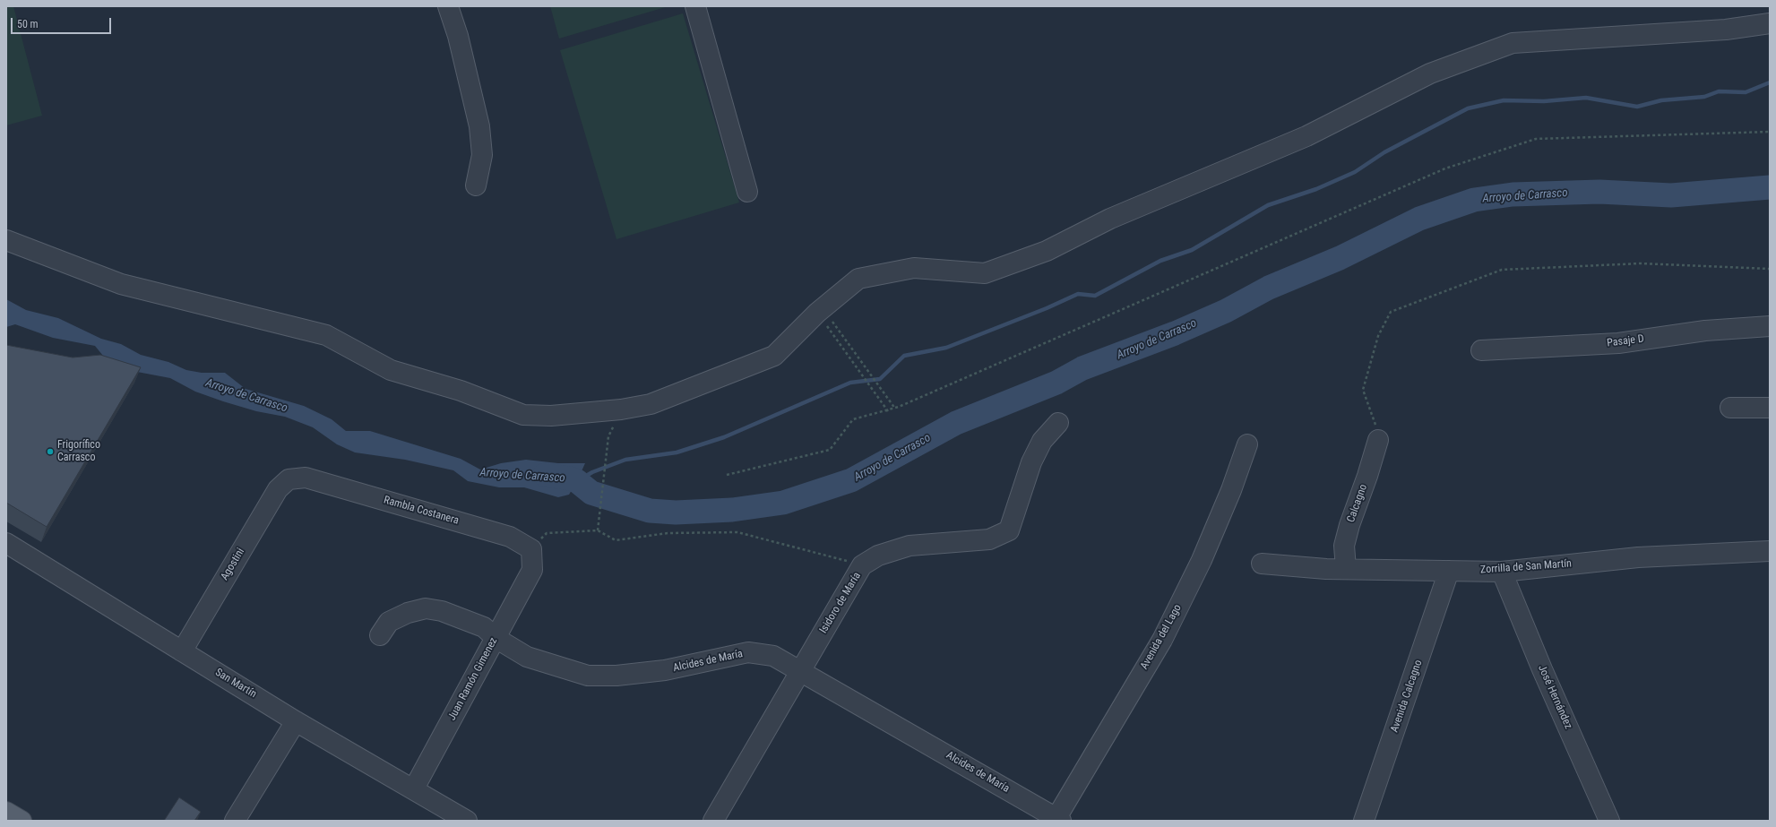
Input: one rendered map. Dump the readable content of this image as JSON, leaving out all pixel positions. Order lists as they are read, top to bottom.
{
  "streets": {
    "street": [
      "Pasaje D",
      "Calcagno",
      "Rambla Costanera",
      "Agostini",
      "Zorrilla de San Martín",
      "Isidoro de María",
      "Avenida del Lago",
      "Alcides de María",
      "Juan Ramón Gimenez",
      "San Martín",
      "Avenida Calcagno",
      "José Hernández"
    ]
  },
  "crossings": [
    ["Calcagno", "Zorrilla de San Martín"],
    ["Rambla Costanera", "Agostini"],
    ["Rambla Costanera", "Juan Ramón Gimenez"],
    ["Agostini", "San Martín"],
    ["Zorrilla de San Martín", "Avenida Calcagno"],
    ["Zorrilla de San Martín", "José Hernández"],
    ["Isidoro de María", "Alcides de María"],
    ["Avenida del Lago", "Alcides de María"],
    ["Alcides de María", "Juan Ramón Gimenez"],
    ["Juan Ramón Gimenez", "San Martín"]
  ],
  "water": ["Arroyo de Carrasco"],
  "places": ["Frigorífico Carrasco"],
  "scale_bar": "50 m"
}
